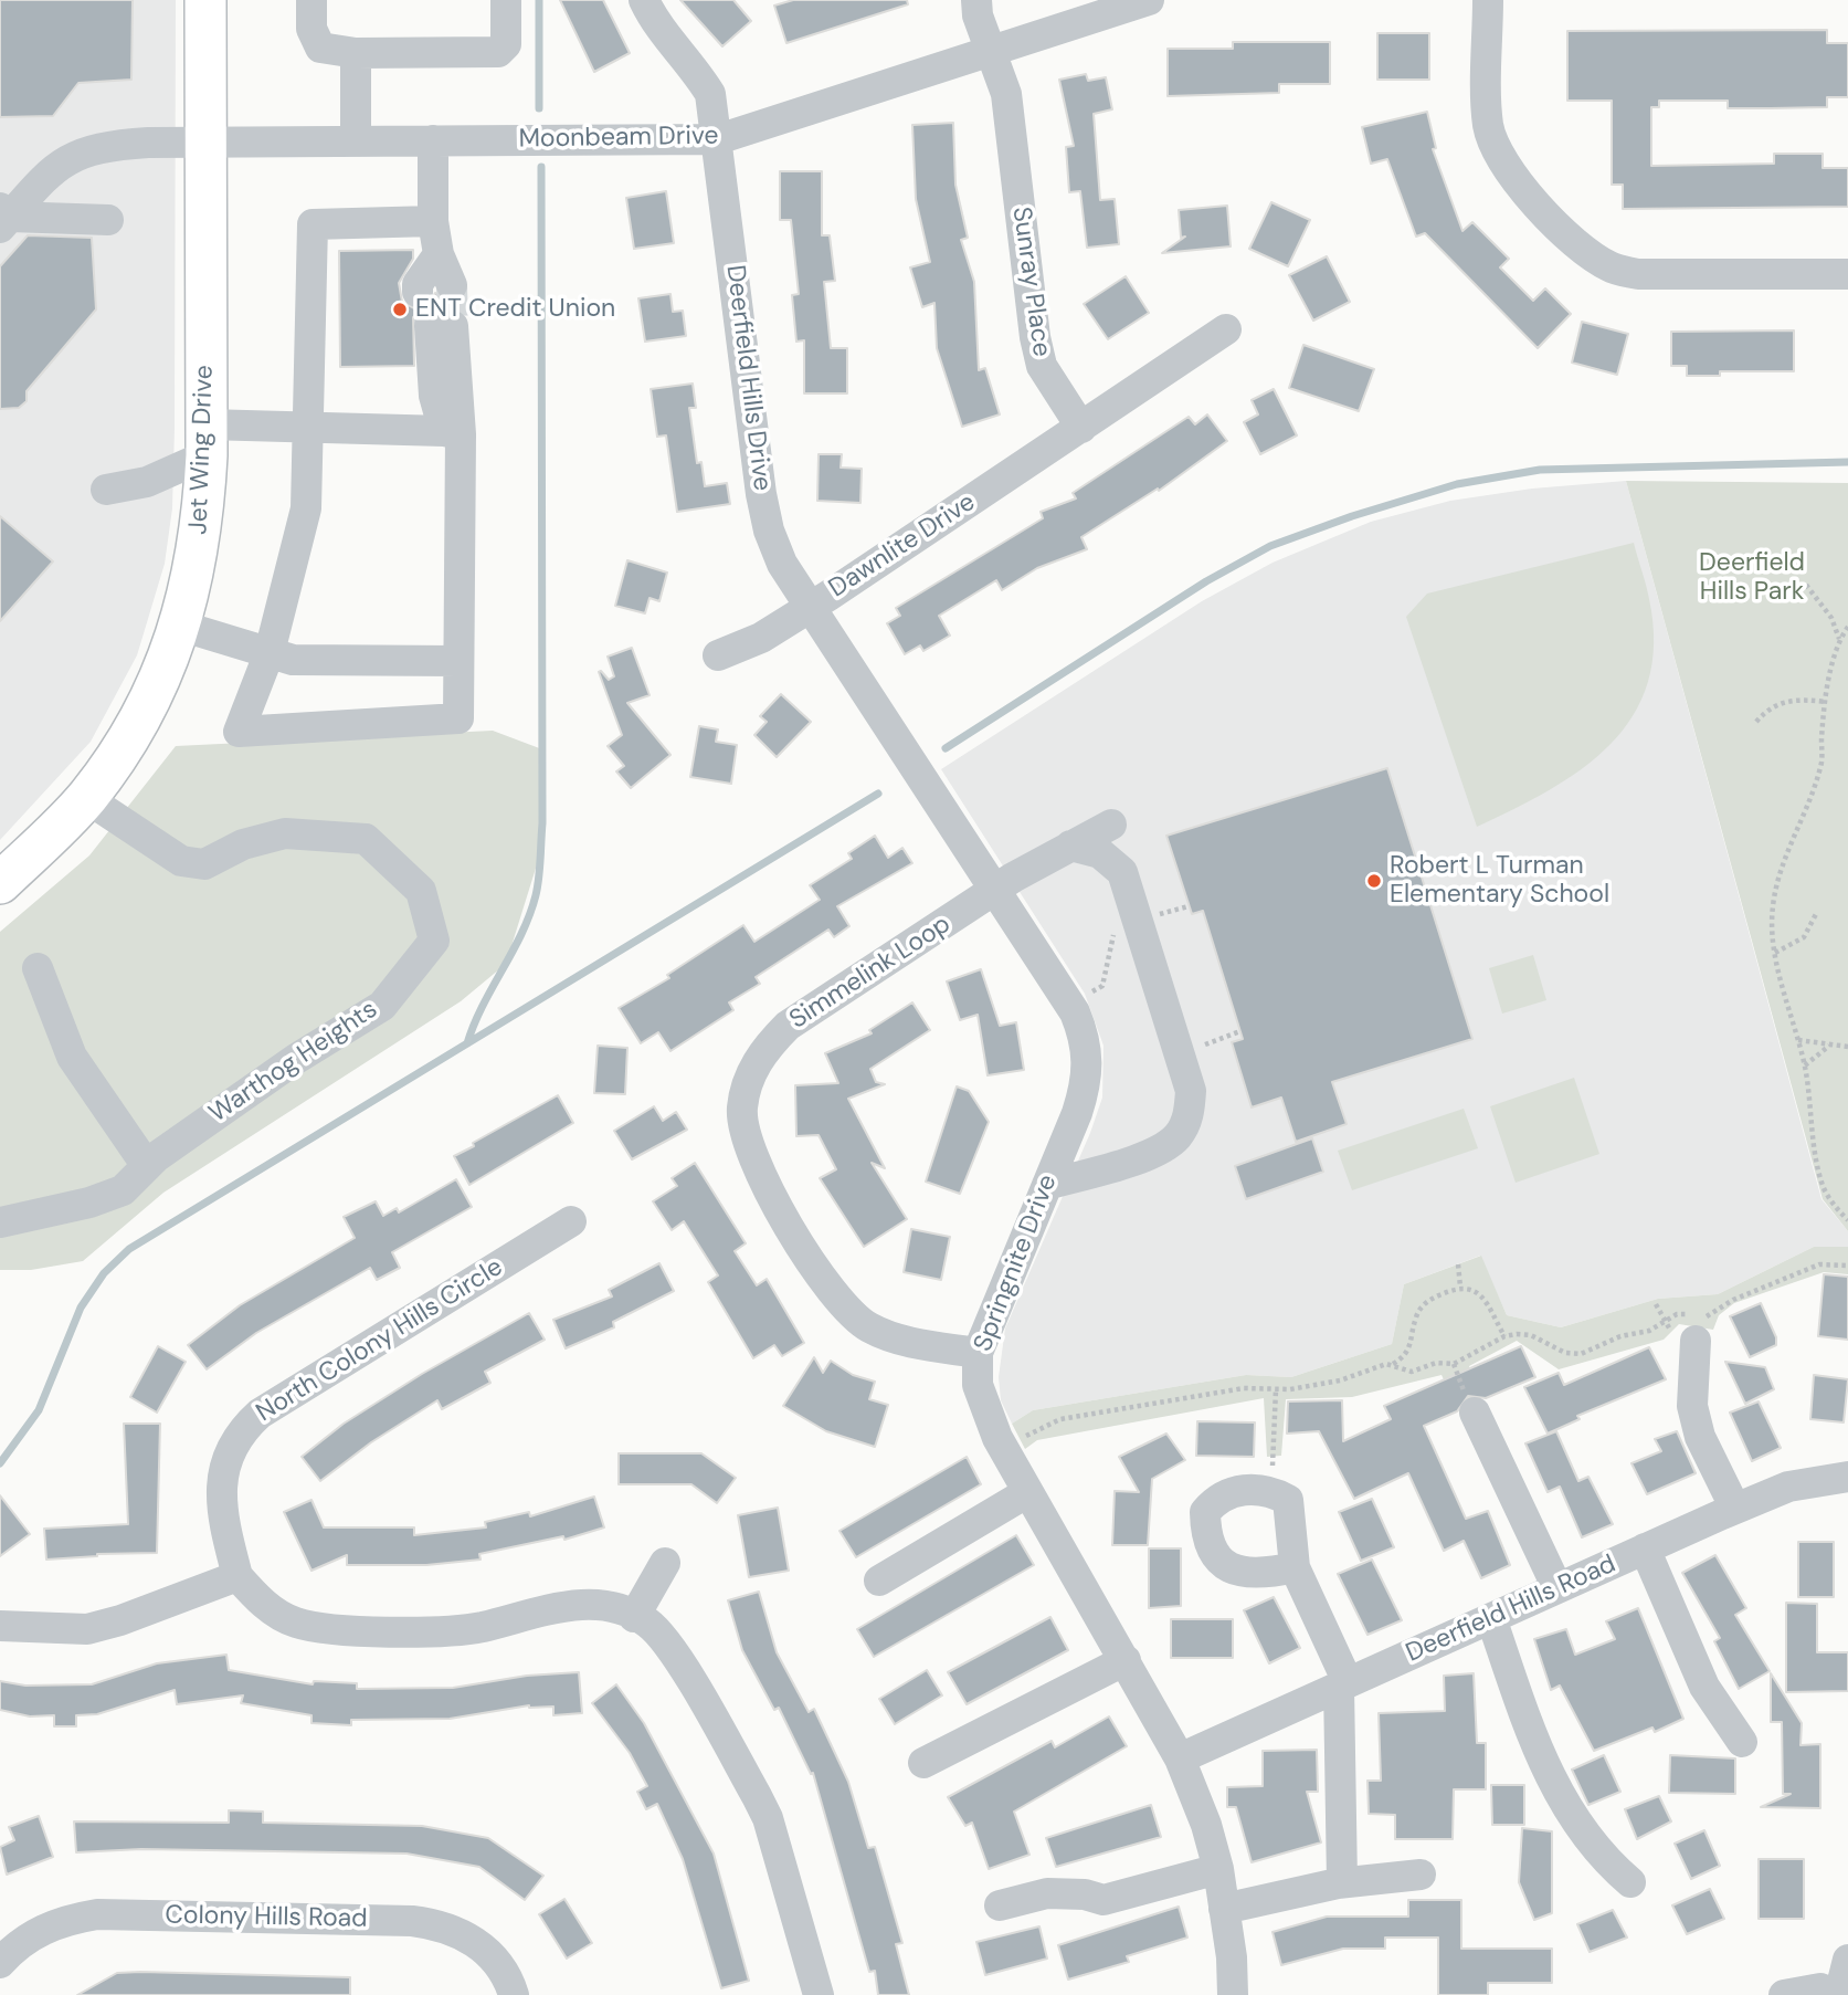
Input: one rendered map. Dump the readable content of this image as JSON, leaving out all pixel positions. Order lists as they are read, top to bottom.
{
  "streets": {
    "main road": ["Jet Wing Drive"],
    "street": [
      "Moonbeam Drive",
      "Sunray Place",
      "Deerfield Hills Drive",
      "Dawnlite Drive",
      "Simmelink Loop",
      "Warthog Heights",
      "Springnite Drive",
      "North Colony Hills Circle",
      "Deerfield Hills Road",
      "Colony Hills Road"
    ]
  },
  "crossings": [
    ["Moonbeam Drive", "Sunray Place"],
    ["Moonbeam Drive", "Deerfield Hills Drive"],
    ["Moonbeam Drive", "Jet Wing Drive"],
    ["Sunray Place", "Dawnlite Drive"],
    ["Deerfield Hills Drive", "Dawnlite Drive"],
    ["Deerfield Hills Drive", "Springnite Drive"],
    ["Jet Wing Drive", "Warthog Heights"],
    ["Dawnlite Drive", "Springnite Drive"],
    ["Simmelink Loop", "Springnite Drive"],
    ["Springnite Drive", "Deerfield Hills Road"]
  ],
  "parks": ["Deerfield Hills Park"],
  "places": ["ENT Credit Union", "Robert L Turman Elementary School"]
}
